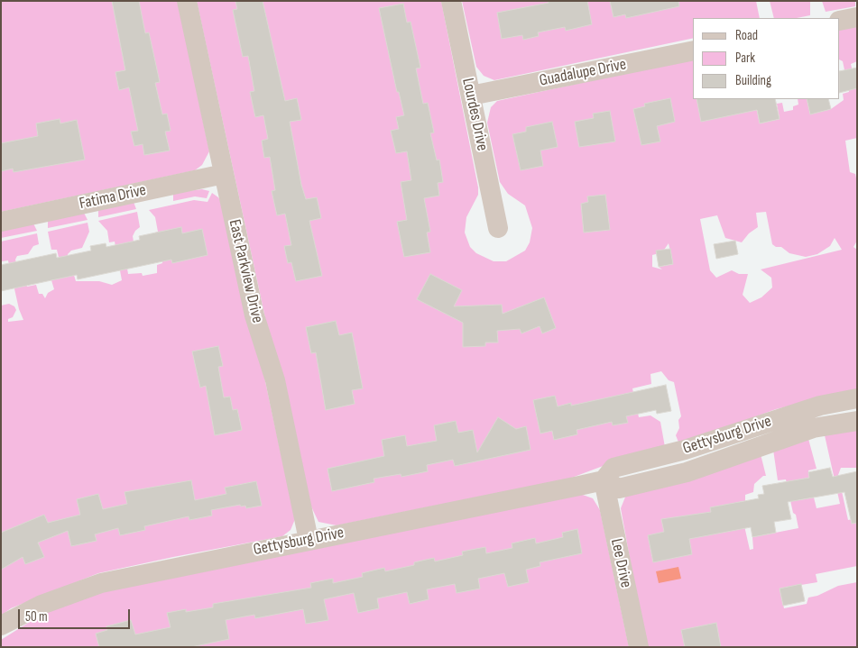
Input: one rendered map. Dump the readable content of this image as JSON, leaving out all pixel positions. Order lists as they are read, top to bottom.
{
  "streets": {
    "street": [
      "Guadalupe Drive",
      "Lourdes Drive",
      "Fatima Drive",
      "East Parkview Drive",
      "Gettysburg Drive",
      "Lee Drive"
    ]
  },
  "crossings": [
    ["Guadalupe Drive", "Lourdes Drive"],
    ["Fatima Drive", "East Parkview Drive"],
    ["East Parkview Drive", "Gettysburg Drive"],
    ["Gettysburg Drive", "Lee Drive"]
  ],
  "legend": ["Road", "Park", "Building"],
  "scale_bar": "50 m"
}
